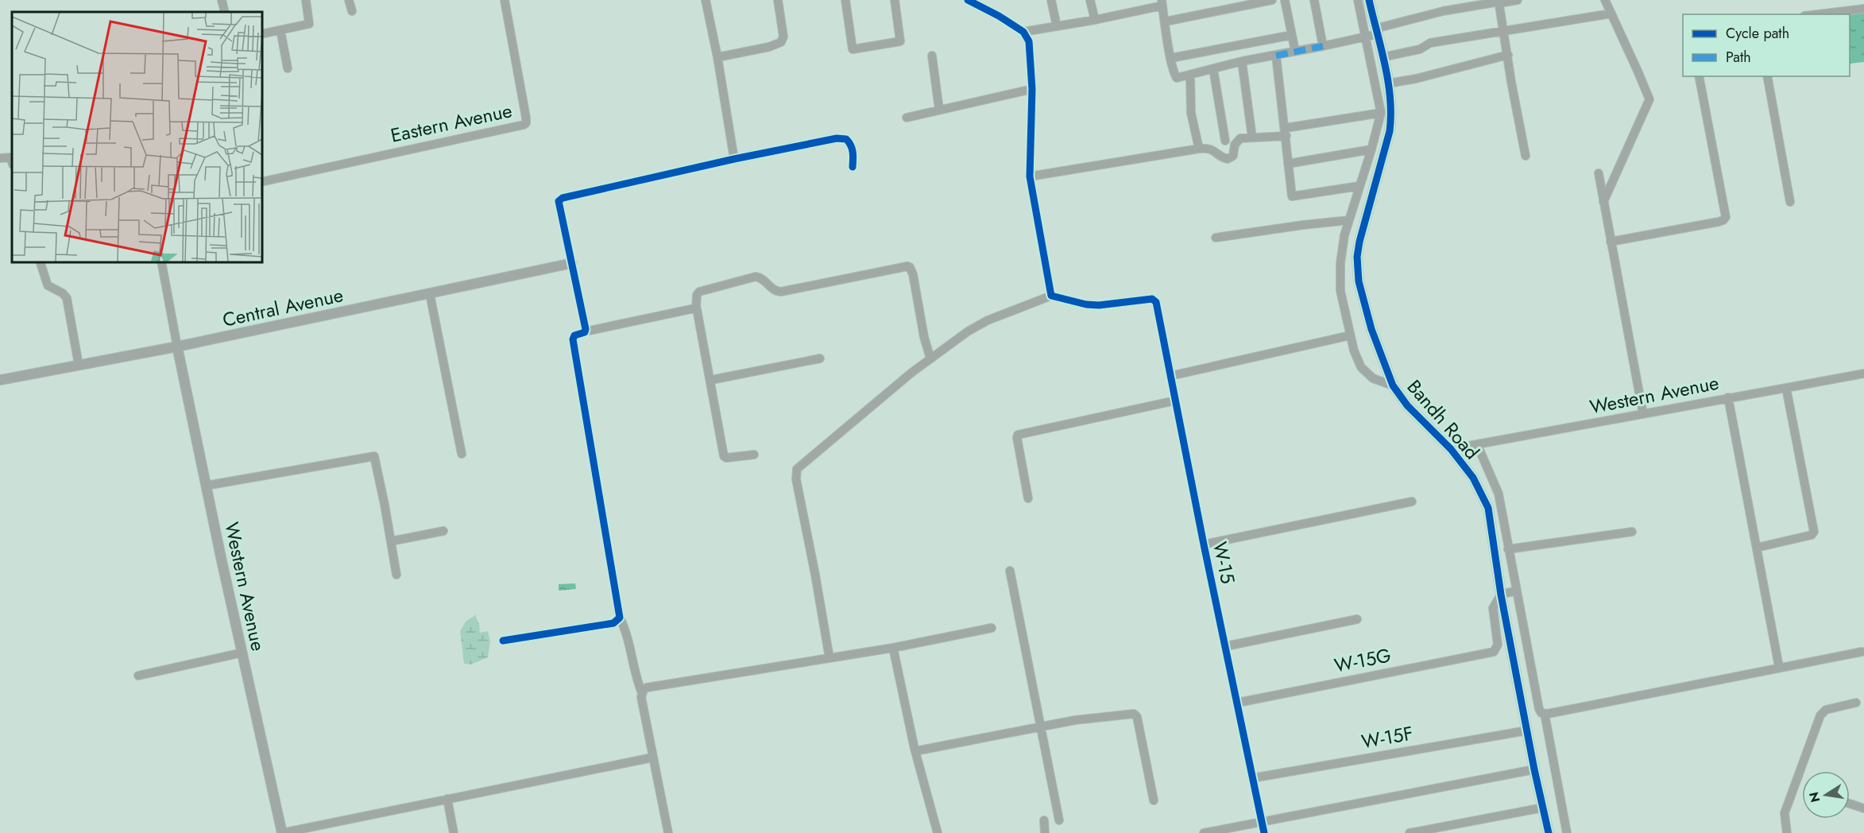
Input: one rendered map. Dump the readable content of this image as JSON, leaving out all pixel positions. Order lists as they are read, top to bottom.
{
  "streets": {
    "street": [
      "Eastern Avenue",
      "Central Avenue",
      "Western Avenue",
      "Bandh Road",
      "W-15",
      "W-15G",
      "W-15F"
    ]
  },
  "crossings": [
    ["Central Avenue", "Western Avenue"],
    ["Western Avenue", "Bandh Road"],
    ["Bandh Road", "W-15G"],
    ["Bandh Road", "W-15F"],
    ["W-15", "W-15G"],
    ["W-15", "W-15F"]
  ],
  "legend": ["Cycle path", "Path"],
  "north": "left"
}
